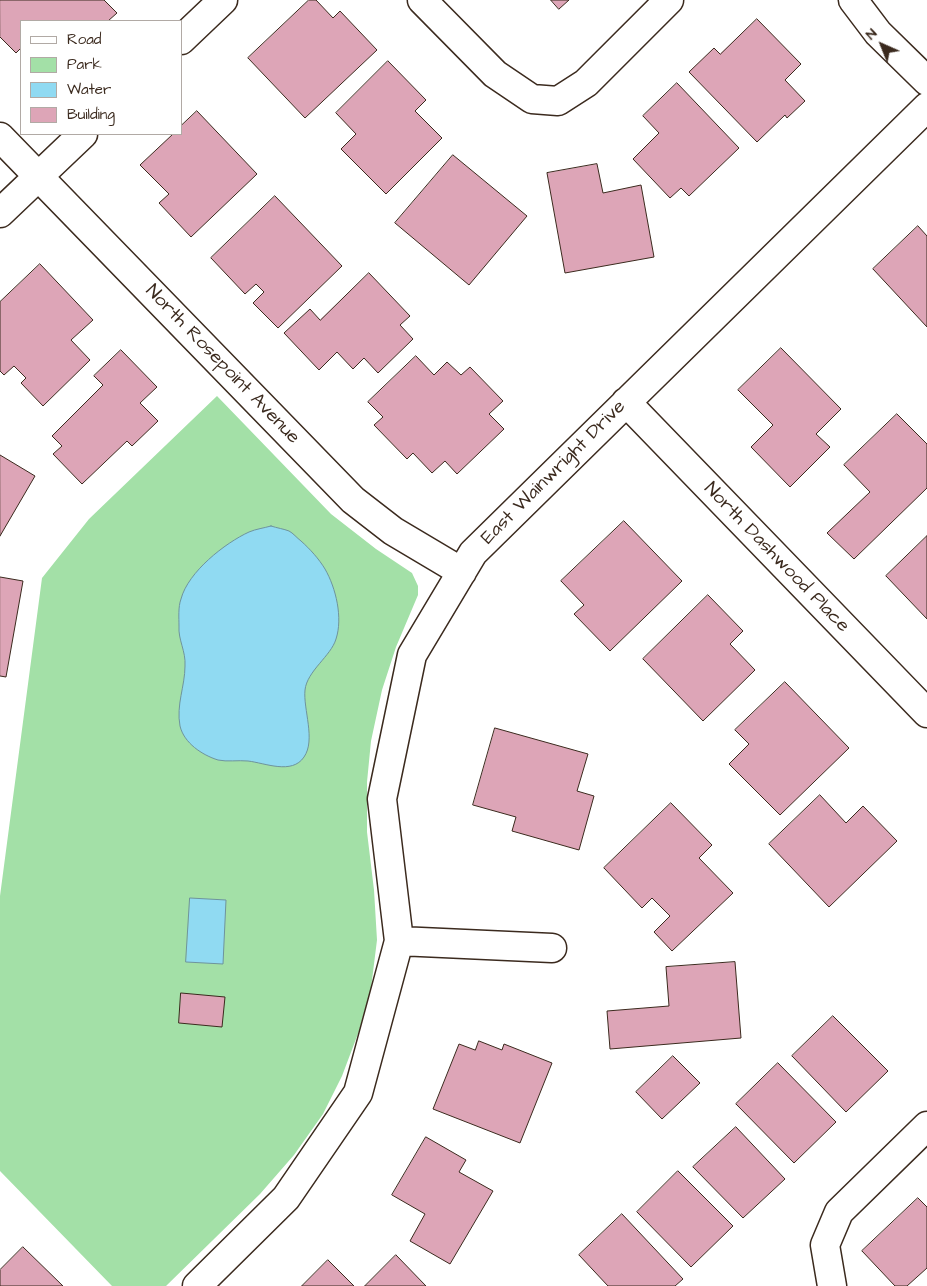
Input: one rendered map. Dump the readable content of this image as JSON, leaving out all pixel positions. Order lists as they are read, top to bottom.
{
  "streets": {
    "street": ["North Rosepoint Avenue", "East Wainwright Drive", "North Dashwood Place"]
  },
  "crossings": [
    ["North Rosepoint Avenue", "East Wainwright Drive"],
    ["East Wainwright Drive", "North Dashwood Place"]
  ],
  "legend": [
    "Road",
    "Park",
    "Water",
    "Building"
  ],
  "north": "top left"
}
